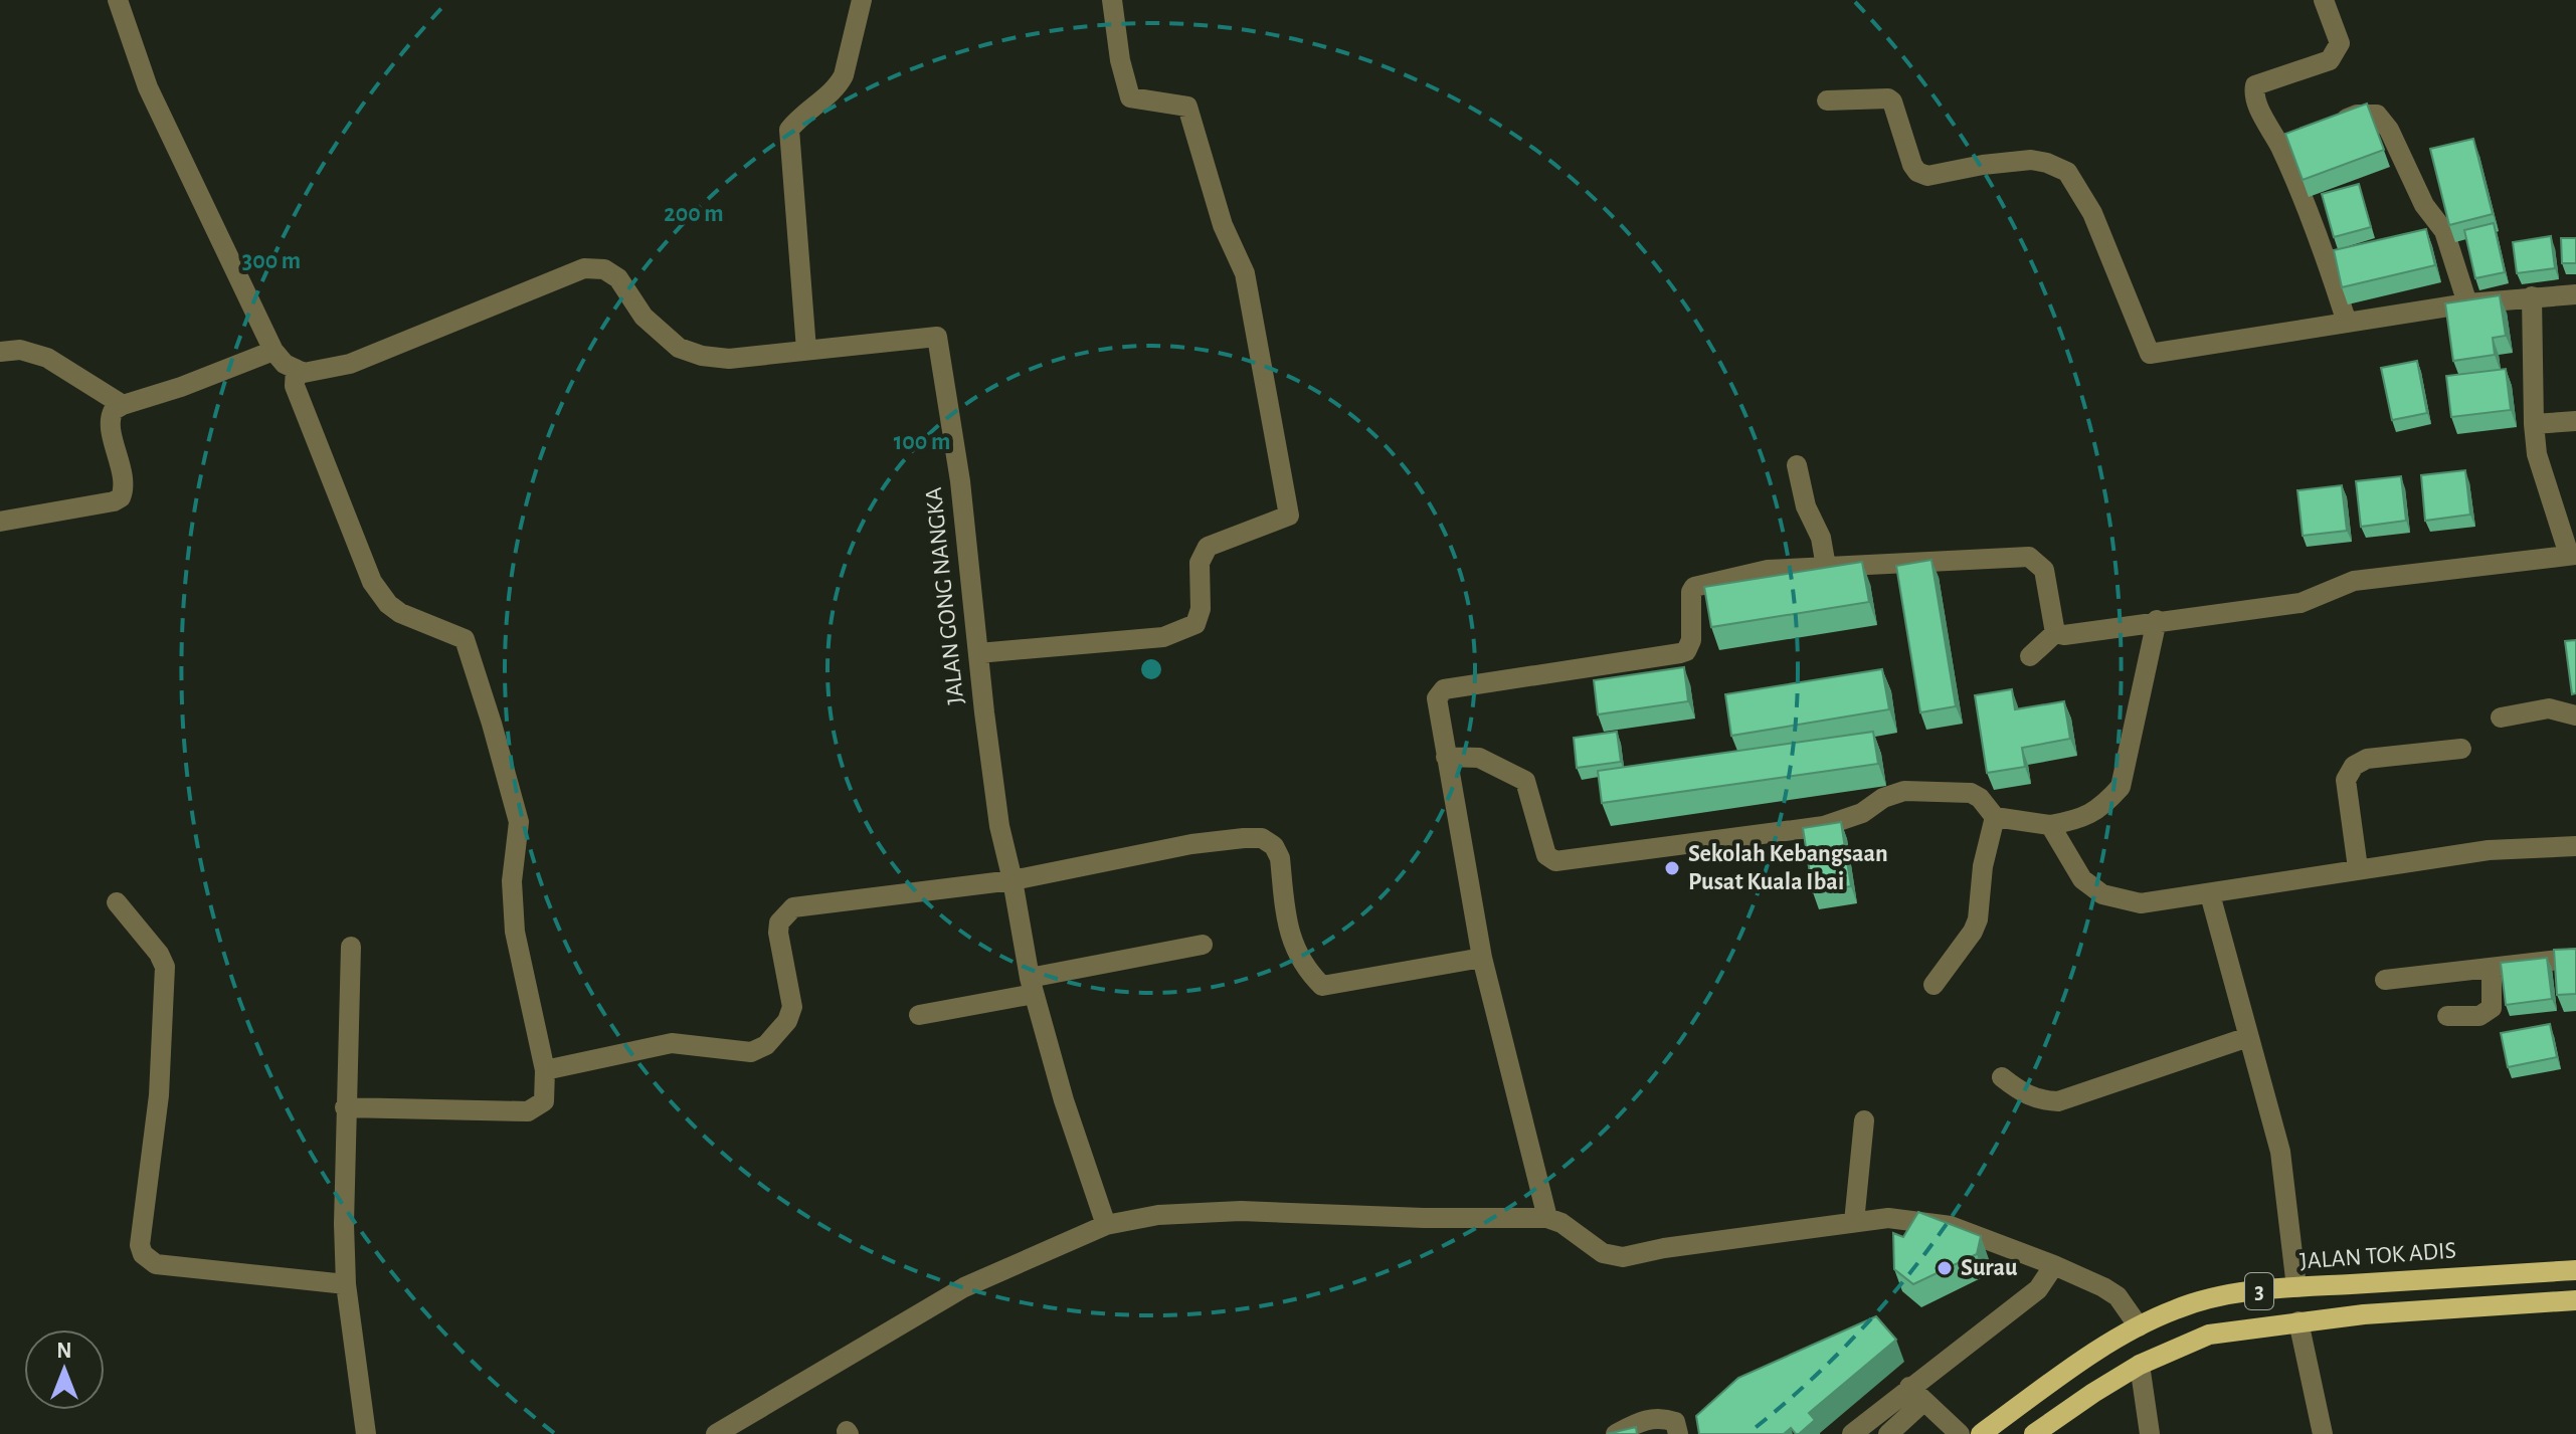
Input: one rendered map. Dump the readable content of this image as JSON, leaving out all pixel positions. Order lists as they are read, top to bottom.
{
  "streets": {
    "main road": ["JALAN TOK ADIS", "3"],
    "street": ["JALAN GONG NANGKA"]
  },
  "places": ["Sekolah Kebangsaan Pusat Kuala Ibai", "Surau"],
  "north": "top",
  "rings": ["200 m", "300 m", "100 m"]
}
